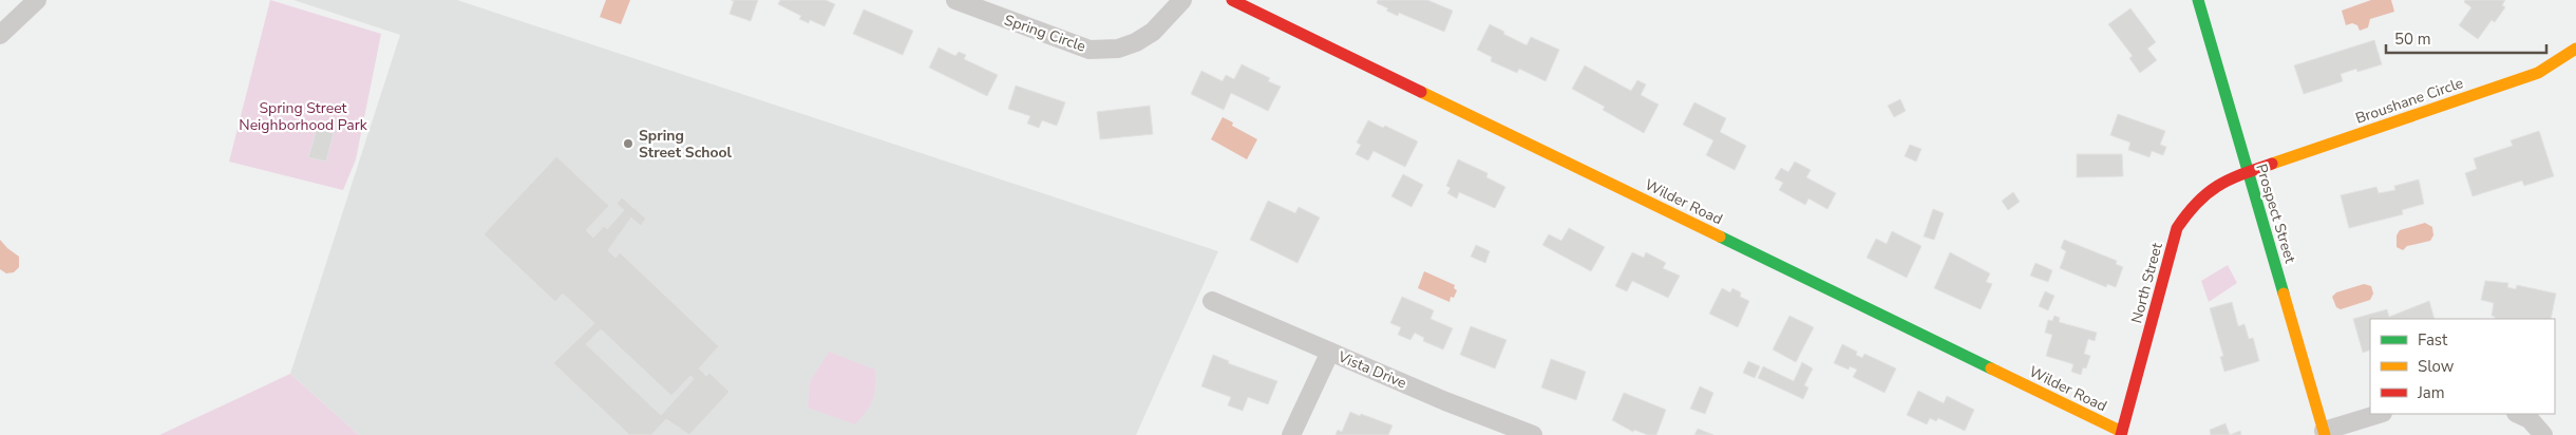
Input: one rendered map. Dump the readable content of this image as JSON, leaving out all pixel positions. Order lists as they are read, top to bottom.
{
  "streets": {
    "street": [
      "Spring Circle",
      "Broushane Circle",
      "Wilder Road",
      "Prospect Street",
      "North Street",
      "Vista Drive"
    ]
  },
  "crossings": [
    ["Broushane Circle", "Prospect Street"],
    ["Broushane Circle", "North Street"],
    ["Wilder Road", "North Street"],
    ["Prospect Street", "North Street"]
  ],
  "parks": ["Spring Street Neighborhood Park"],
  "places": ["Spring Street School"],
  "legend": ["Fast", "Slow", "Jam"],
  "scale_bar": "50 m"
}
